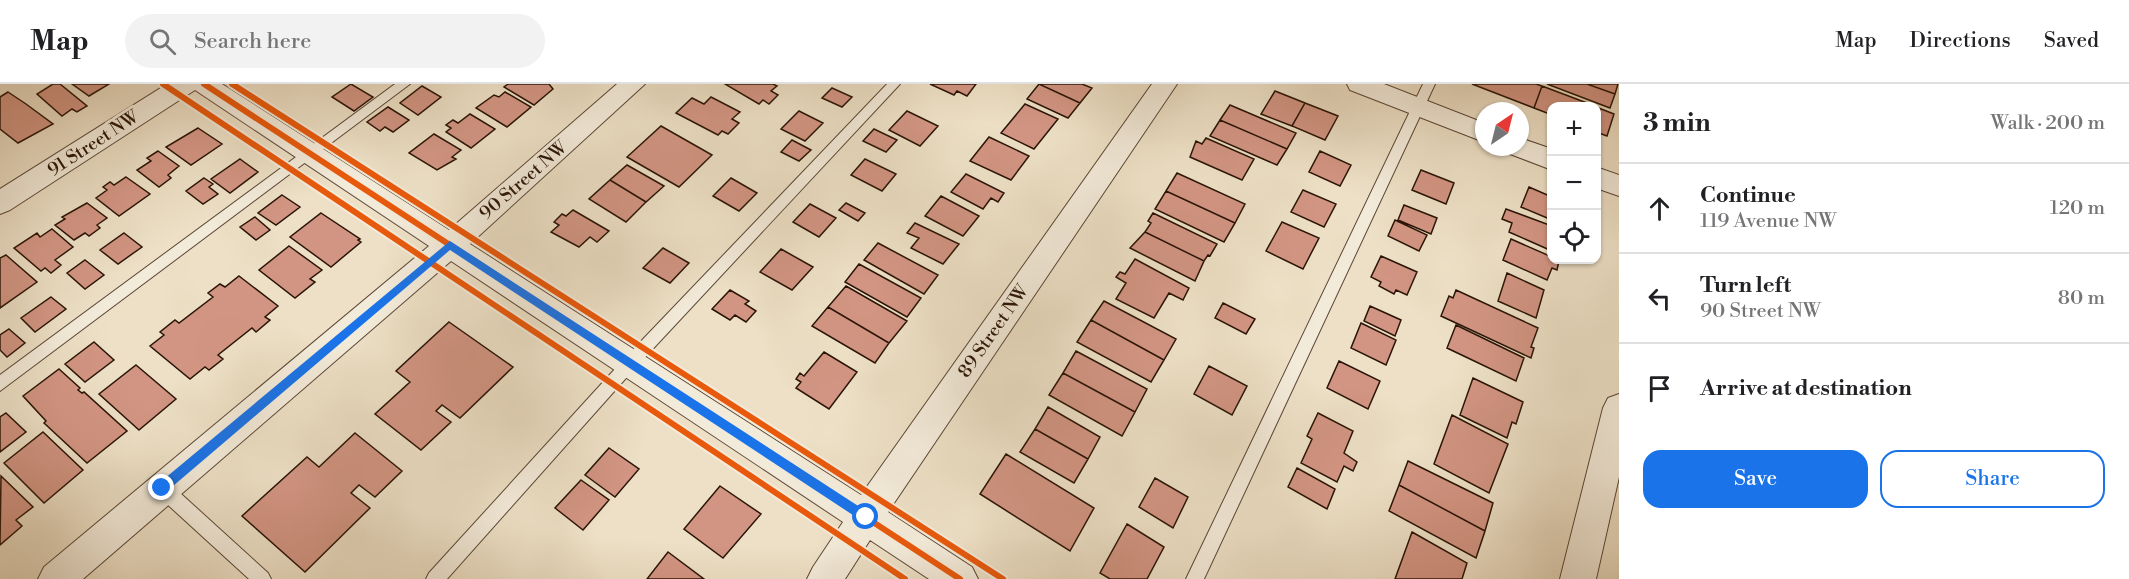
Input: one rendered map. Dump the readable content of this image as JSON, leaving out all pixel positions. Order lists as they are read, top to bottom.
{
  "streets": {
    "street": ["91 Street NW", "90 Street NW", "89 Street NW"]
  },
  "north": "top right",
  "page": {
    "header": "Map",
    "search": "Search here",
    "nav": ["Map", "Directions", "Saved"],
    "heading": ["3 min", "Walk · 200 m"],
    "map_buttons": ["+", "−"],
    "list": [
      ["Continue", "119 Avenue NW", "120 m"],
      ["Turn left", "90 Street NW", "80 m"],
      "Arrive at destination"
    ],
    "buttons": ["Save", "Share"]
  }
}
